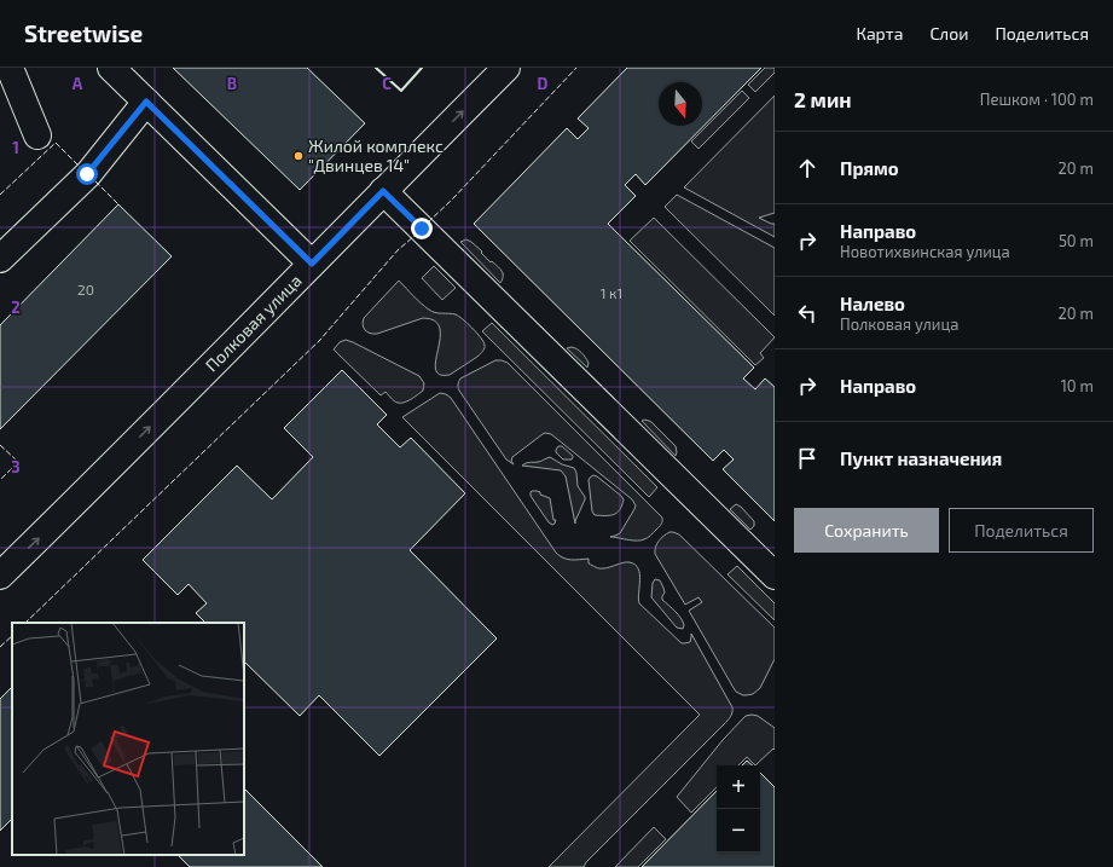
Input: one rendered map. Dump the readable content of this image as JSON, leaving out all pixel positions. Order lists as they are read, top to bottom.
{
  "streets": {
    "street": ["Полковая улица"]
  },
  "places": ["Жилой комплекс \"Двинцев 14\""],
  "house_numbers": ["20", "1 к1"],
  "north": "bottom",
  "page": {
    "header": "Streetwise",
    "nav": ["Карта", "Слои", "Поделиться"],
    "heading": ["2 мин", "Пешком · 100 m"],
    "list": [
      ["Прямо", "20 m"],
      ["Направо", "Новотихвинская улица", "50 m"],
      ["Налево", "Полковая улица", "20 m"],
      ["Направо", "10 m"],
      "Пункт назначения"
    ],
    "buttons": ["Сохранить", "Поделиться"],
    "map_buttons": ["+", "−"]
  },
  "grid": {
    "columns": [
      "A",
      "B",
      "C",
      "D"
    ],
    "rows": ["1", "2", "3"]
  }
}
